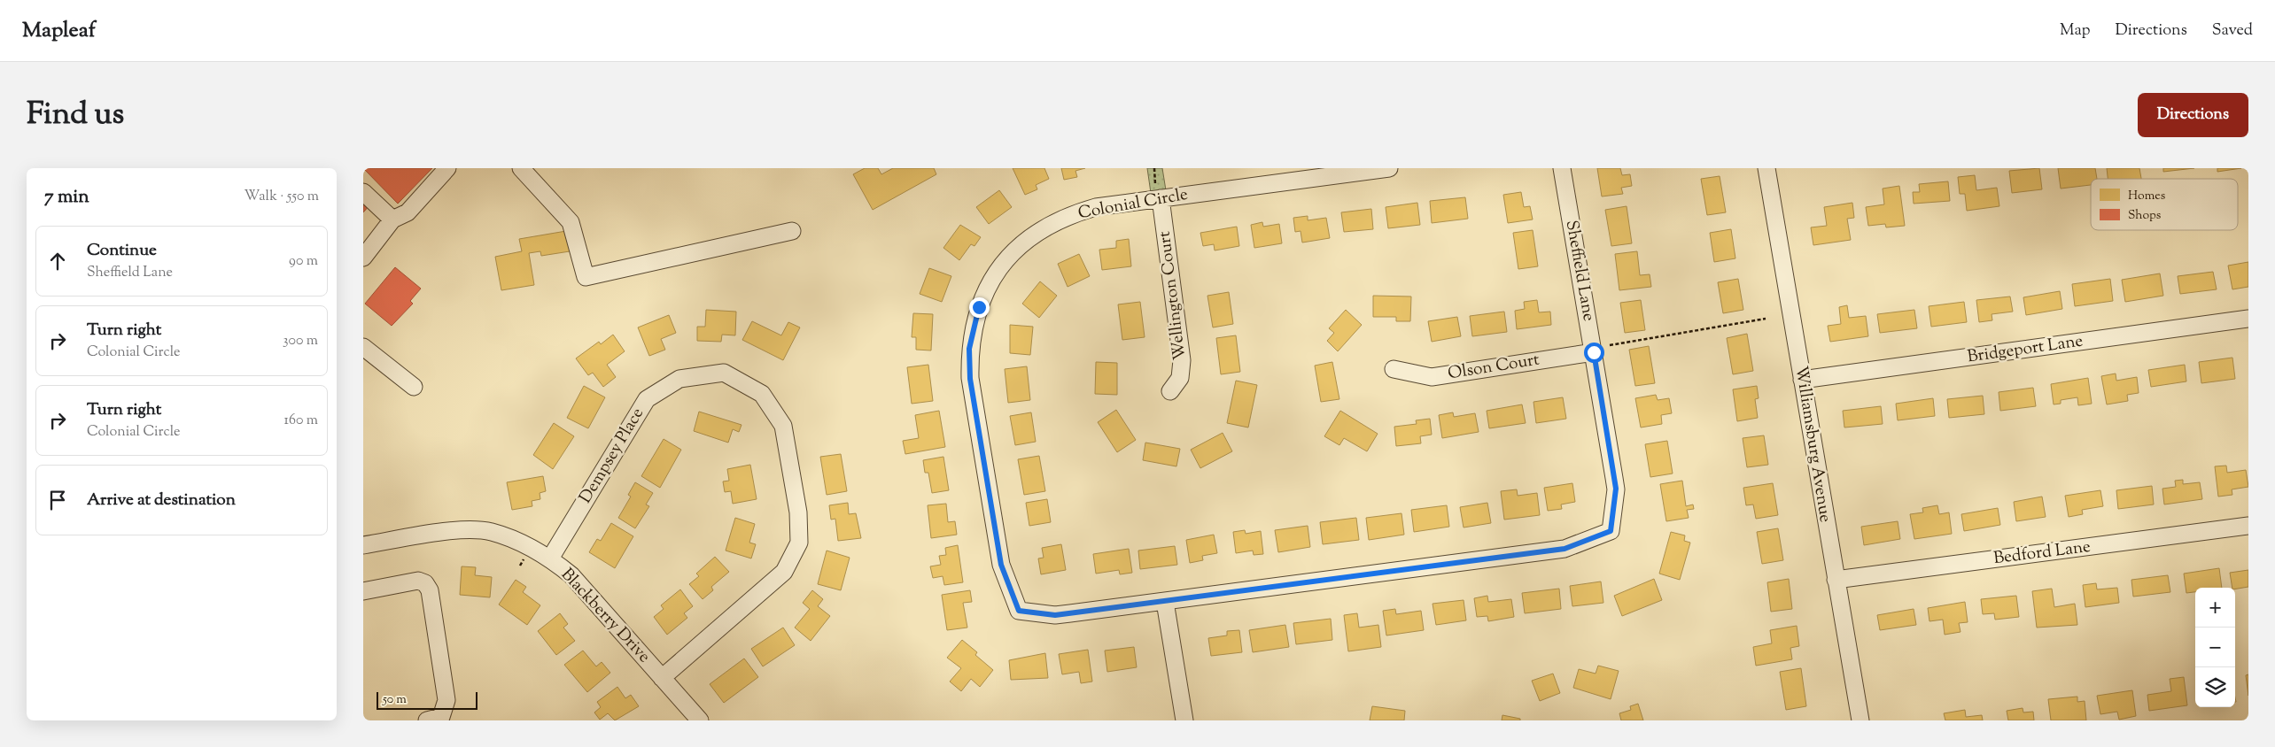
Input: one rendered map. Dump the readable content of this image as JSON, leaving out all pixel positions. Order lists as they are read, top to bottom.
{
  "streets": {
    "street": [
      "Colonial Circle",
      "Sheffield Lane",
      "Wellington Court",
      "Bridgeport Lane",
      "Olson Court",
      "Williamsburg Avenue",
      "Dempsey Place",
      "Bedford Lane",
      "Blackberry Drive"
    ]
  },
  "crossings": [
    ["Colonial Circle", "Sheffield Lane"],
    ["Colonial Circle", "Wellington Court"],
    ["Sheffield Lane", "Olson Court"],
    ["Bridgeport Lane", "Williamsburg Avenue"],
    ["Williamsburg Avenue", "Bedford Lane"],
    ["Dempsey Place", "Blackberry Drive"]
  ],
  "legend": ["Homes", "Shops"],
  "scale_bar": "50 m",
  "page": {
    "header": "Mapleaf",
    "nav": ["Map", "Directions", "Saved"],
    "title": "Find us",
    "buttons": "Directions",
    "heading": ["7 min", "Walk · 550 m"],
    "list": [
      ["Continue", "Sheffield Lane", "90 m"],
      ["Turn right", "Colonial Circle", "300 m"],
      ["Turn right", "Colonial Circle", "160 m"],
      "Arrive at destination"
    ],
    "map_buttons": ["+", "−"],
    "scale": "50 m"
  }
}
